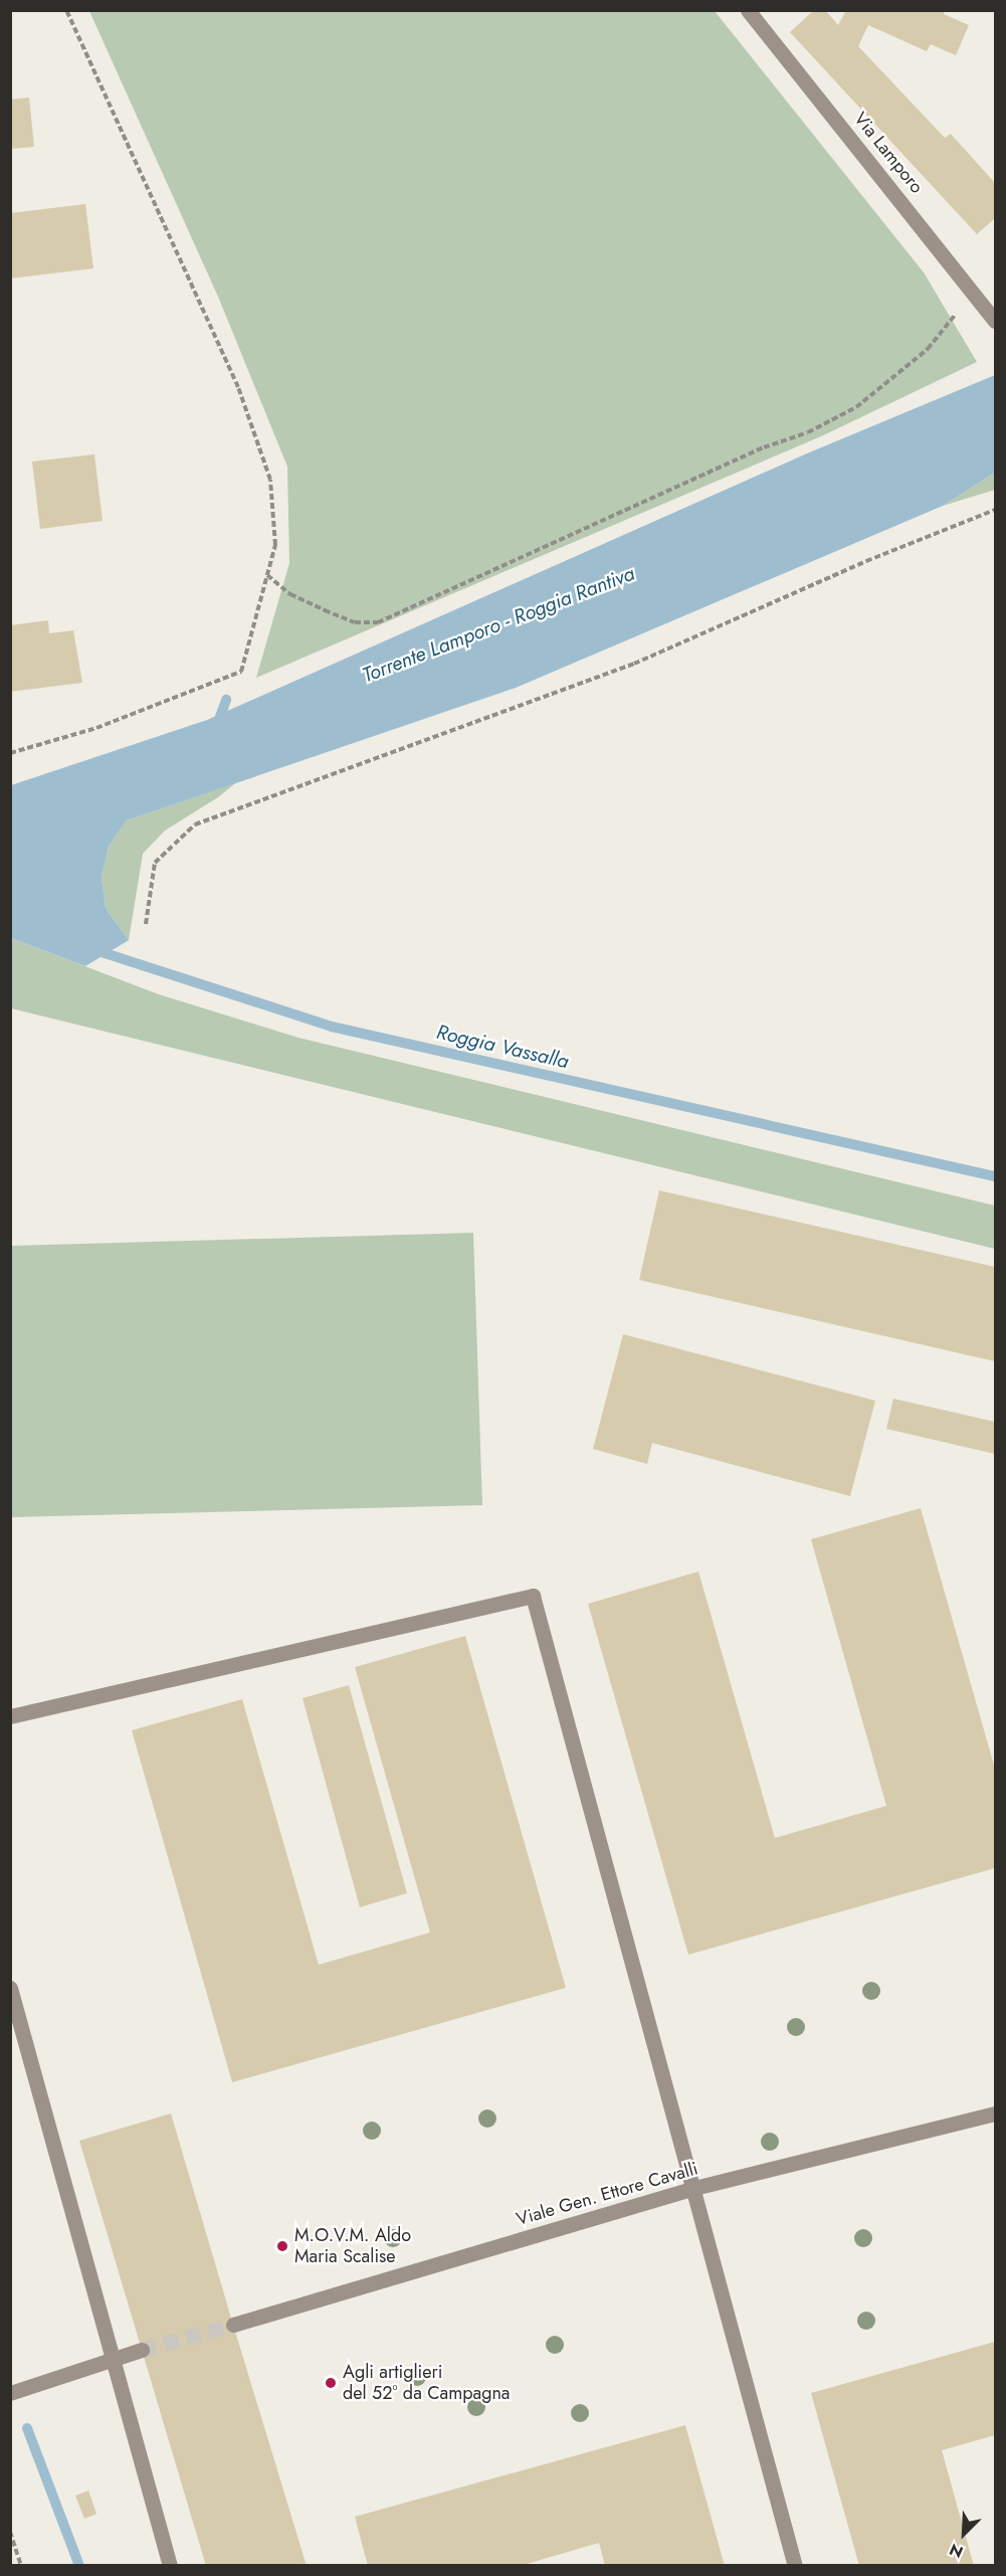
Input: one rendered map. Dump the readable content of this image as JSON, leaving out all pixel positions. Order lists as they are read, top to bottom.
{
  "streets": {
    "street": ["Via Lamporo", "Viale Gen. Ettore Cavalli"]
  },
  "water": ["Torrente Lamporo - Roggia Rantiva", "Roggia Vassalla"],
  "places": ["M.O.V.M. Aldo Maria Scalise", "Agli artiglieri del 52° da Campagna"],
  "north": "bottom left"
}
